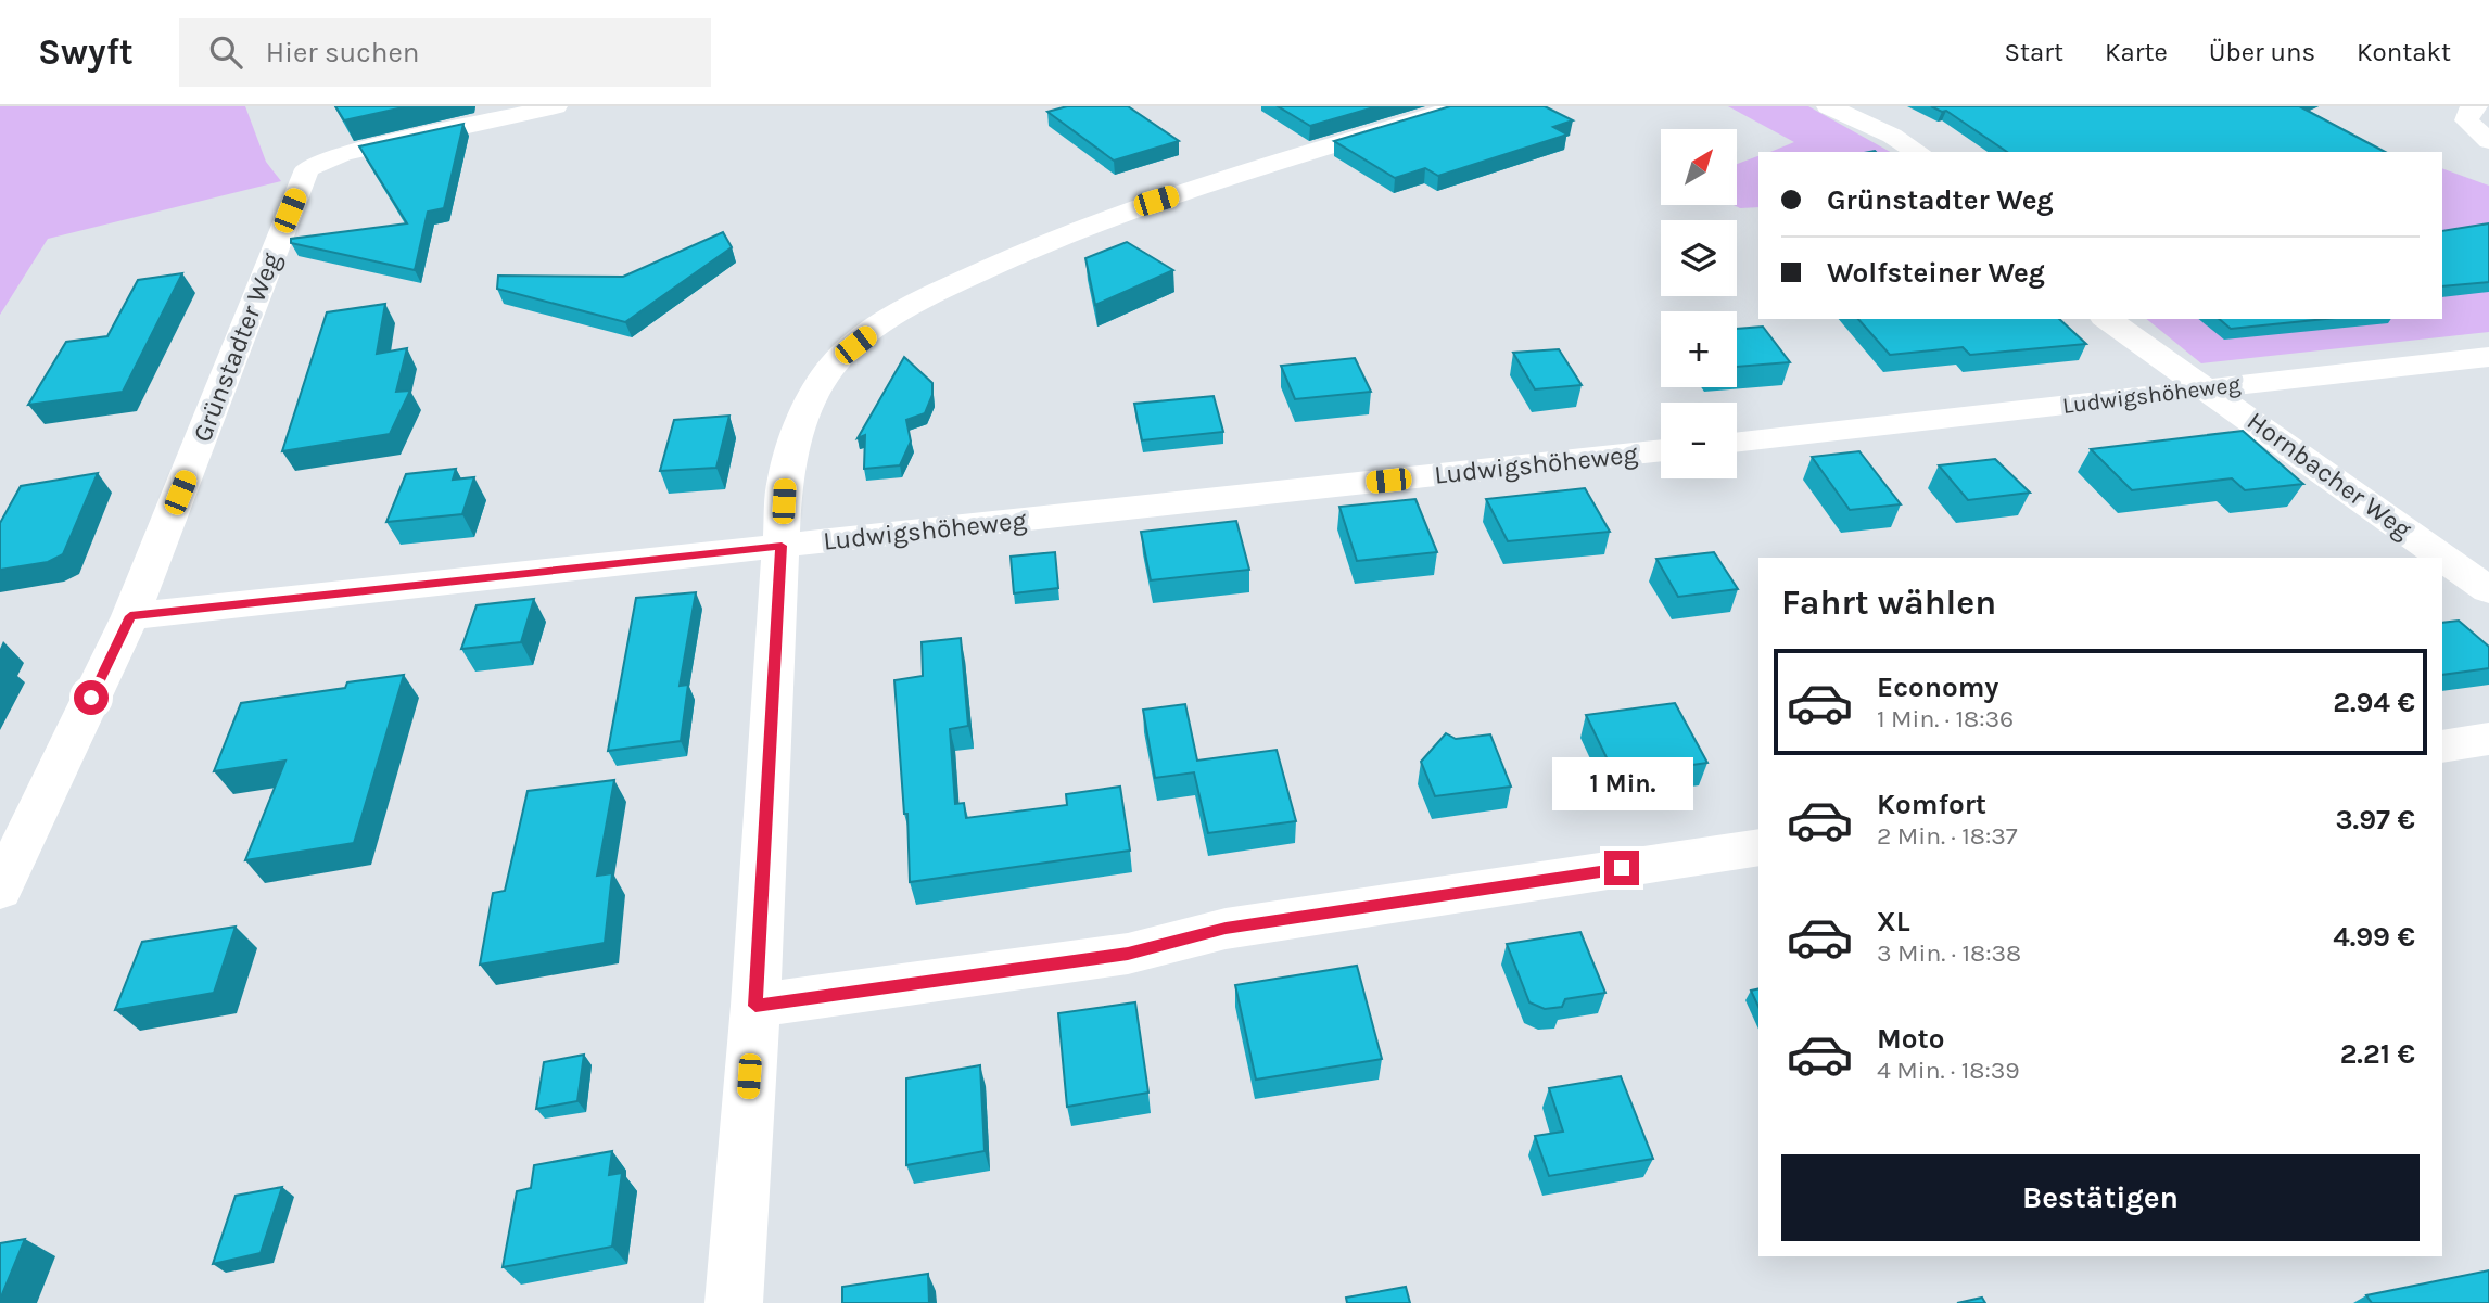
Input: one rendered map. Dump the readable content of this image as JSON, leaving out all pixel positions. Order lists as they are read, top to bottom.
{
  "streets": {
    "street": ["Grünstadter Weg", "Ludwigshöheweg", "Hornbacher Weg"]
  },
  "crossings": [
    ["Grünstadter Weg", "Ludwigshöheweg"],
    ["Ludwigshöheweg", "Hornbacher Weg"]
  ],
  "north": "top right",
  "page": {
    "header": "Swyft",
    "search": "Hier suchen",
    "nav": [
      "Start",
      "Karte",
      "Über uns",
      "Kontakt"
    ],
    "map_buttons": ["+", "−"],
    "banner": ["Grünstadter Weg", "Wolfsteiner Weg"],
    "heading": "Fahrt wählen",
    "list": [
      {
        "name": "Economy",
        "note": "1 Min. · 18:36",
        "value": "2.94 €"
      },
      {
        "name": "Komfort",
        "note": "2 Min. · 18:37",
        "value": "3.97 €"
      },
      {
        "name": "XL",
        "note": "3 Min. · 18:38",
        "value": "4.99 €"
      },
      {
        "name": "Moto",
        "note": "4 Min. · 18:39",
        "value": "2.21 €"
      }
    ],
    "bubble": "1 Min.",
    "buttons": "Bestätigen"
  }
}
